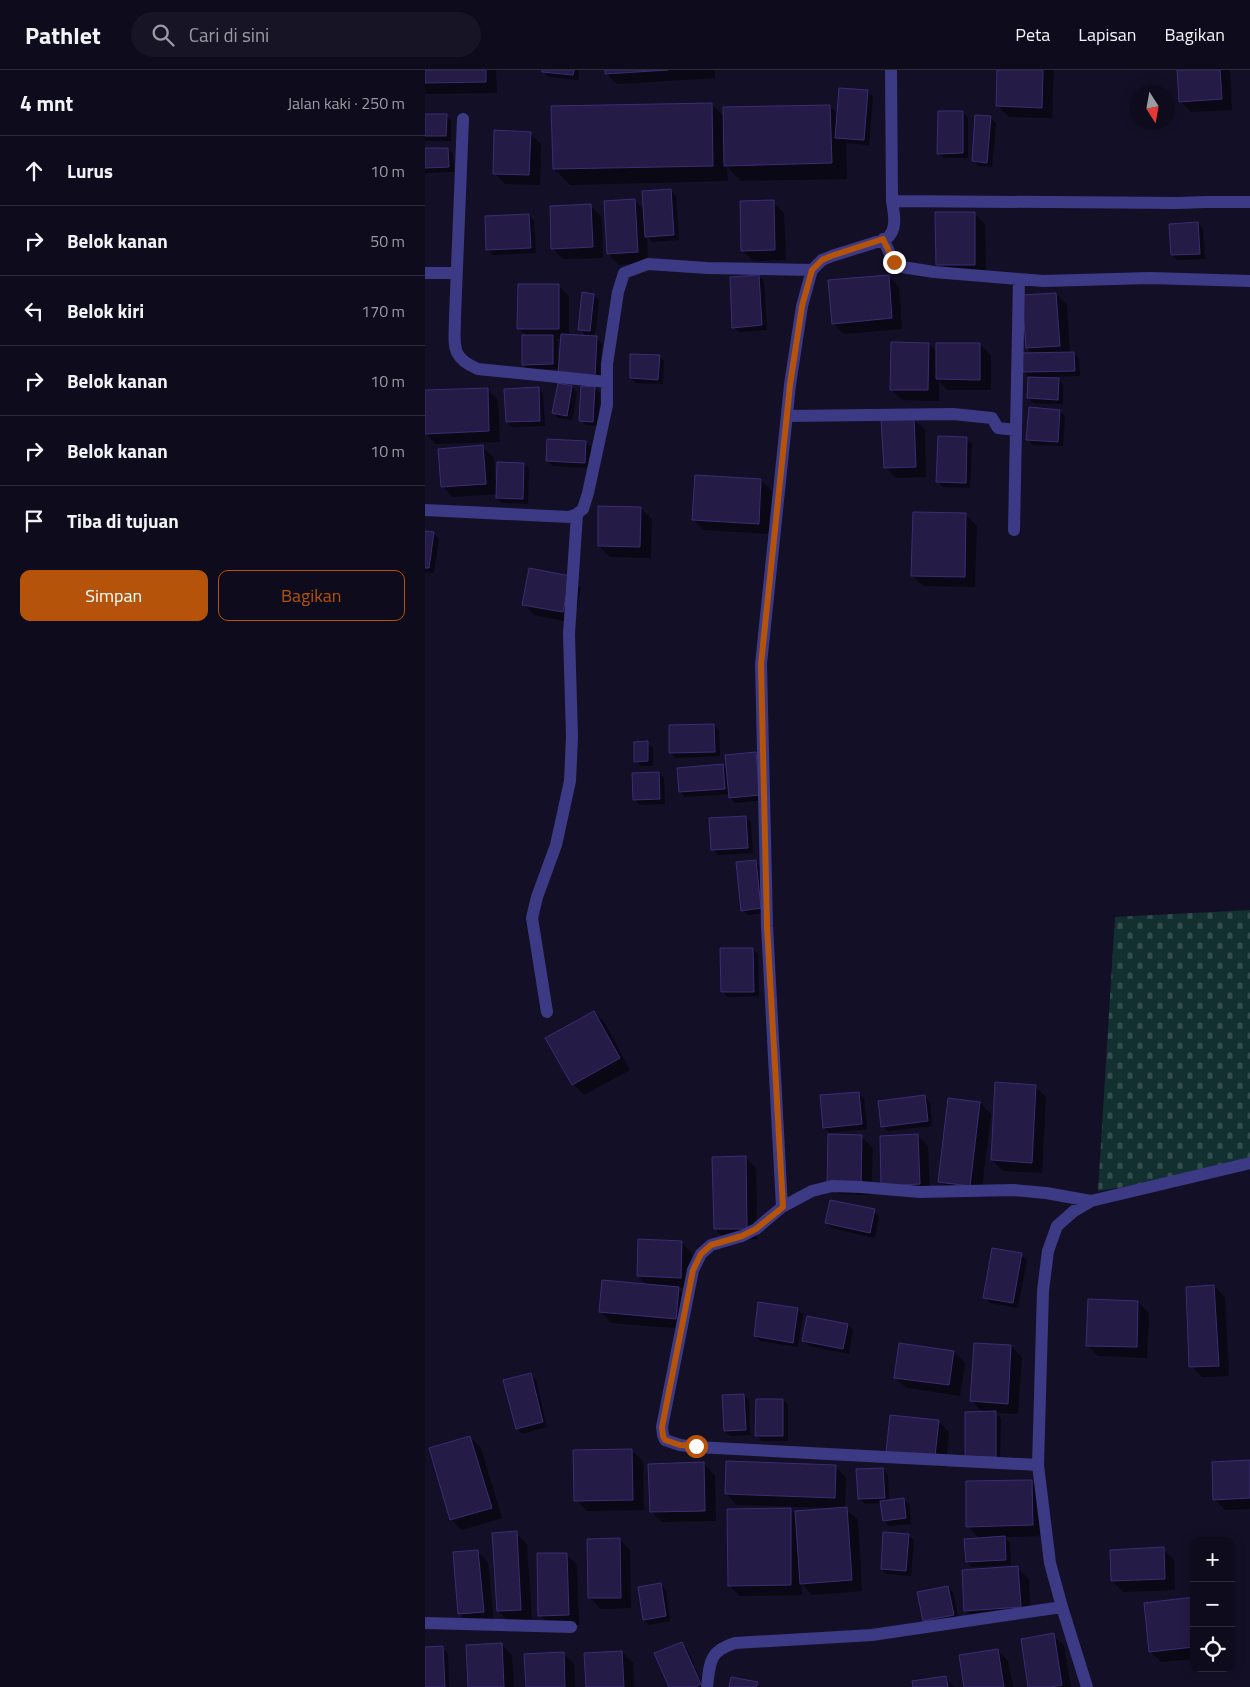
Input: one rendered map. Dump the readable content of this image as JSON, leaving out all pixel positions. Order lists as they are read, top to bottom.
{
  "north": "bottom",
  "page": {
    "header": "Pathlet",
    "search": "Cari di sini",
    "nav": ["Peta", "Lapisan", "Bagikan"],
    "heading": ["4 mnt", "Jalan kaki · 250 m"],
    "list": [
      ["Lurus", "10 m"],
      ["Belok kanan", "50 m"],
      ["Belok kiri", "170 m"],
      ["Belok kanan", "10 m"],
      ["Belok kanan", "10 m"],
      "Tiba di tujuan"
    ],
    "buttons": ["Simpan", "Bagikan"],
    "map_buttons": ["+", "−"]
  }
}
